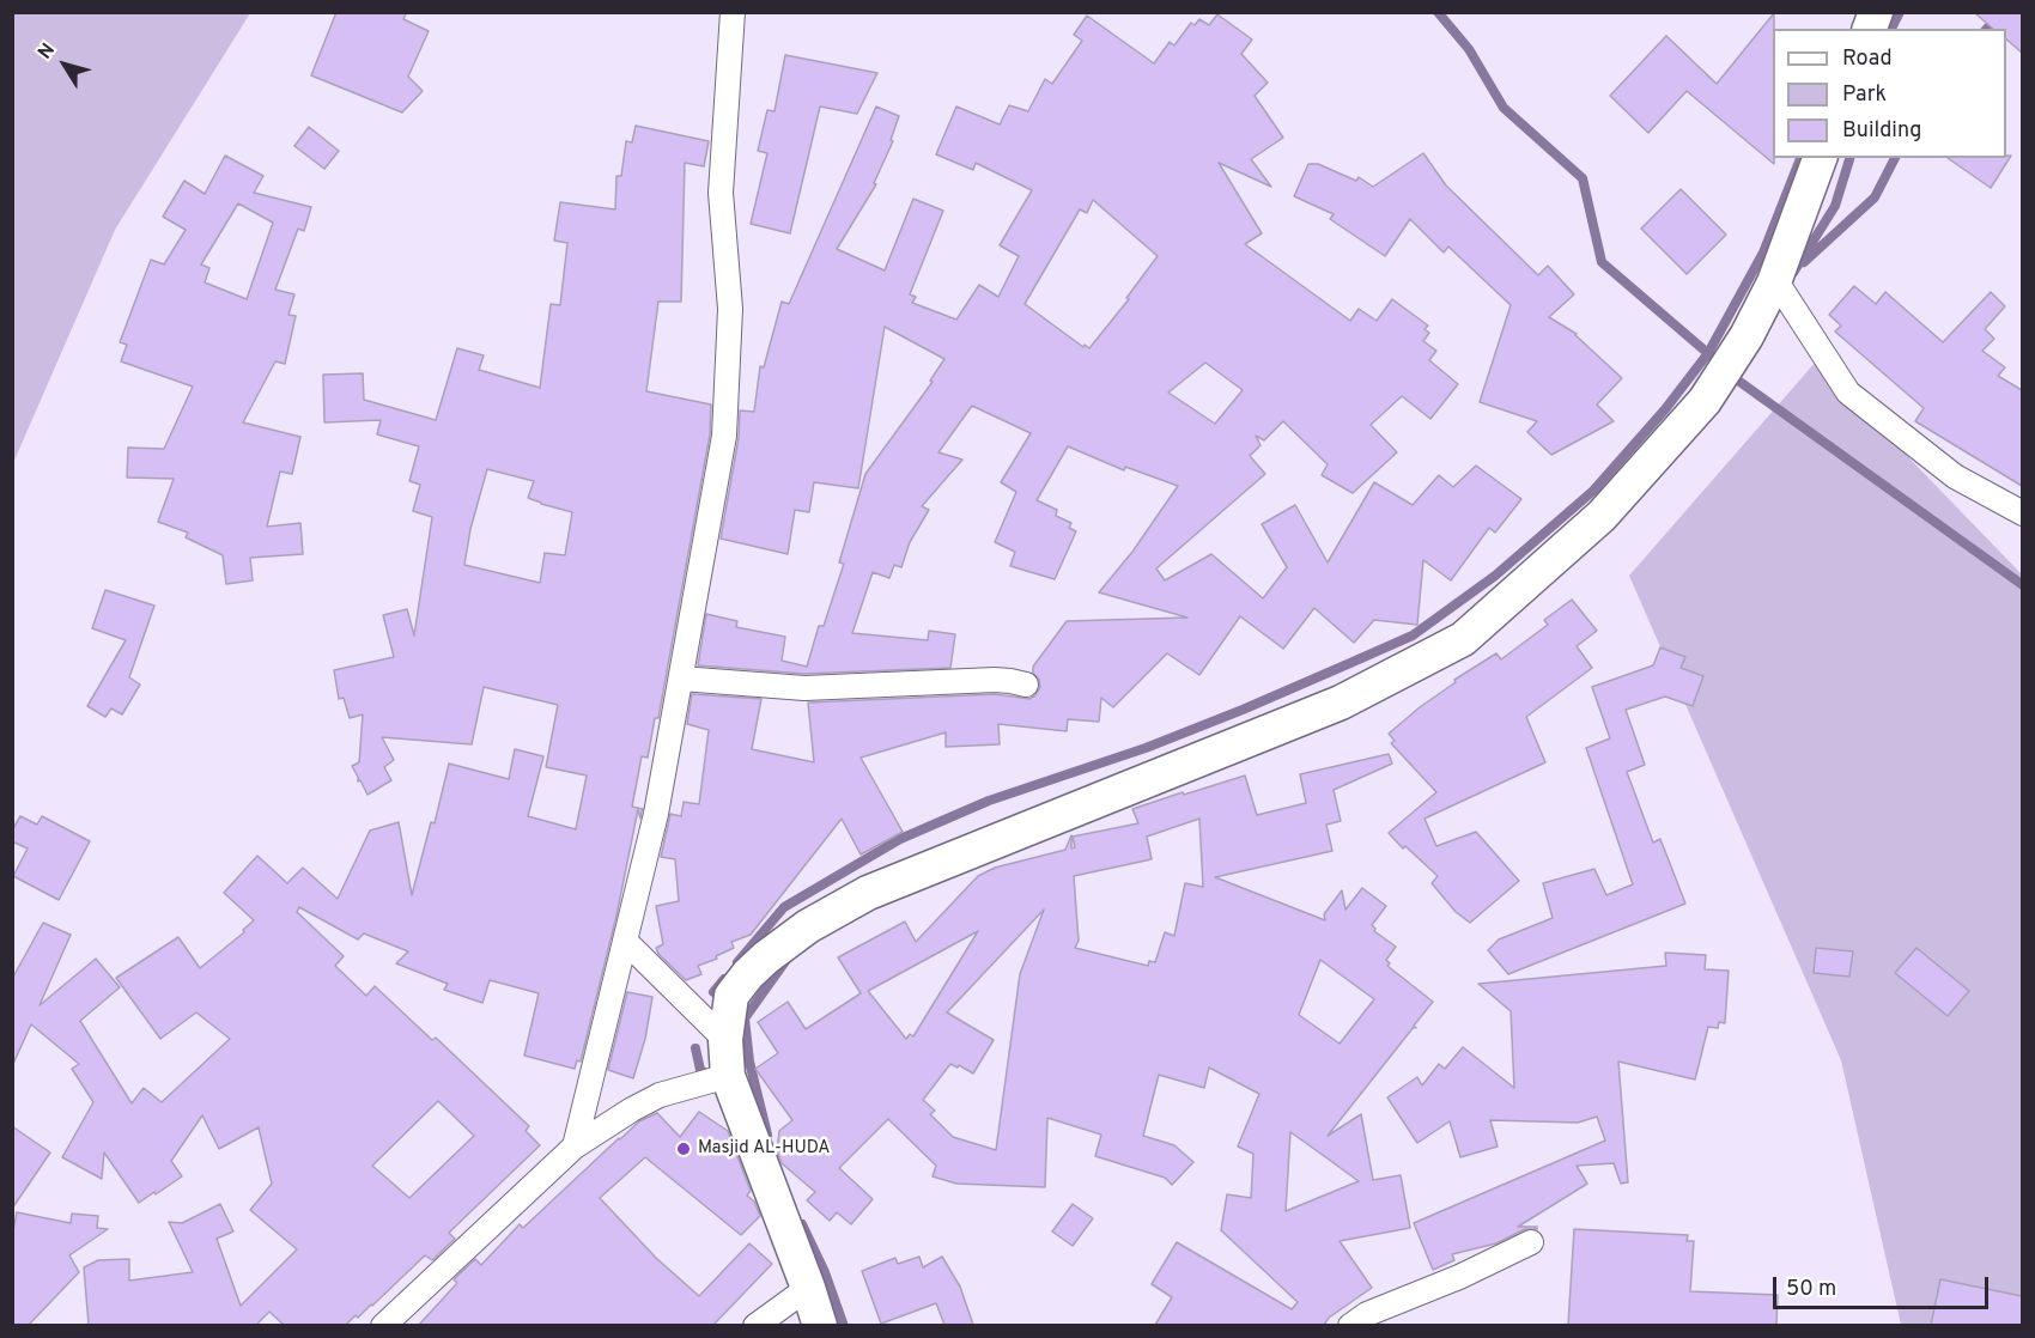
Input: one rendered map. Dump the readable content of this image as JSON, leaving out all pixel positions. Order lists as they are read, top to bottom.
{
  "places": ["Masjid AL-HUDA"],
  "legend": ["Road", "Park", "Building"],
  "scale_bar": "50 m",
  "north": "top left"
}
